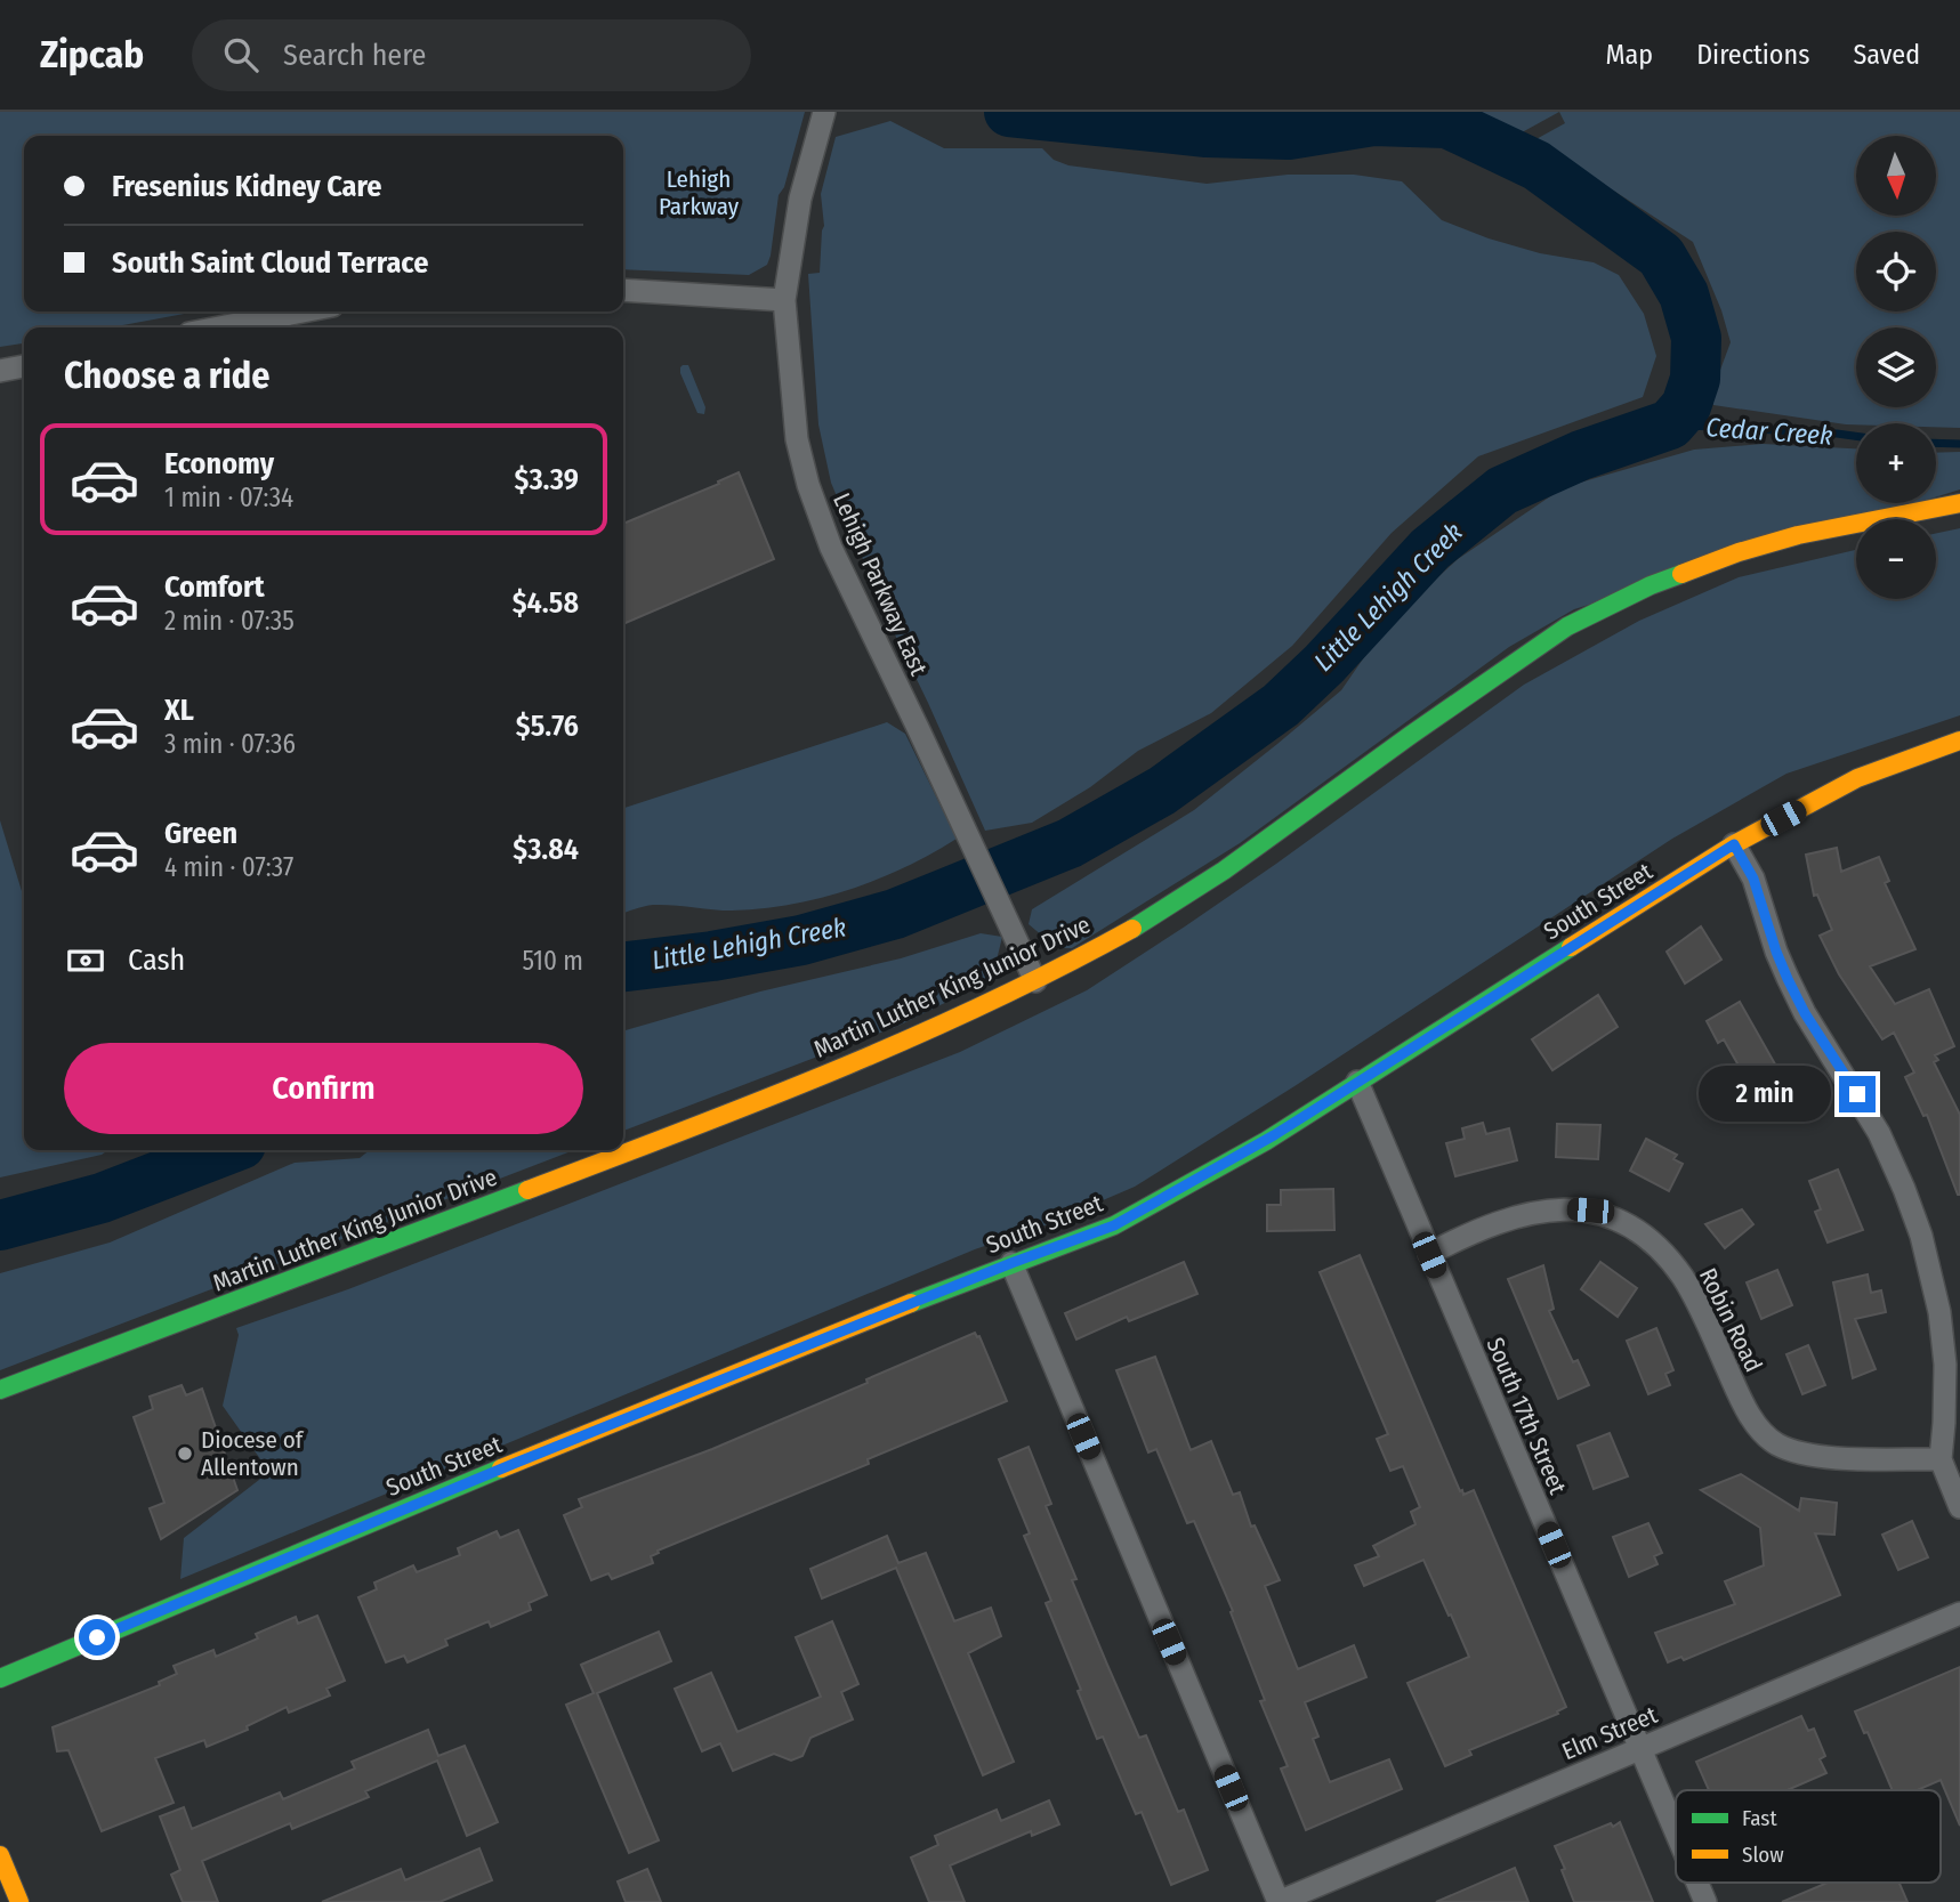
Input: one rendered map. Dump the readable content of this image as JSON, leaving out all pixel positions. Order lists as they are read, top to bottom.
{
  "streets": {
    "street": [
      "Lehigh Parkway East",
      "South Street",
      "Martin Luther King Junior Drive",
      "Robin Road",
      "South 17th Street",
      "Elm Street"
    ]
  },
  "crossings": [
    ["Lehigh Parkway East", "Martin Luther King Junior Drive"],
    ["South Street", "South 17th Street"],
    ["Robin Road", "South 17th Street"],
    ["South 17th Street", "Elm Street"]
  ],
  "water": ["Cedar Creek", "Little Lehigh Creek"],
  "parks": ["Lehigh Parkway"],
  "places": ["Diocese of Allentown"],
  "legend": ["Fast", "Slow"],
  "north": "bottom",
  "page": {
    "header": "Zipcab",
    "search": "Search here",
    "nav": ["Map", "Directions", "Saved"],
    "map_buttons": ["+", "−"],
    "banner": ["Fresenius Kidney Care", "South Saint Cloud Terrace"],
    "heading": "Choose a ride",
    "list": [
      {
        "name": "Economy",
        "note": "1 min · 07:34",
        "value": "$3.39"
      },
      {
        "name": "Comfort",
        "note": "2 min · 07:35",
        "value": "$4.58"
      },
      {
        "name": "XL",
        "note": "3 min · 07:36",
        "value": "$5.76"
      },
      {
        "name": "Green",
        "note": "4 min · 07:37",
        "value": "$3.84"
      }
    ],
    "pay": ["Cash", "510 m"],
    "buttons": "Confirm",
    "bubble": "2 min"
  }
}
